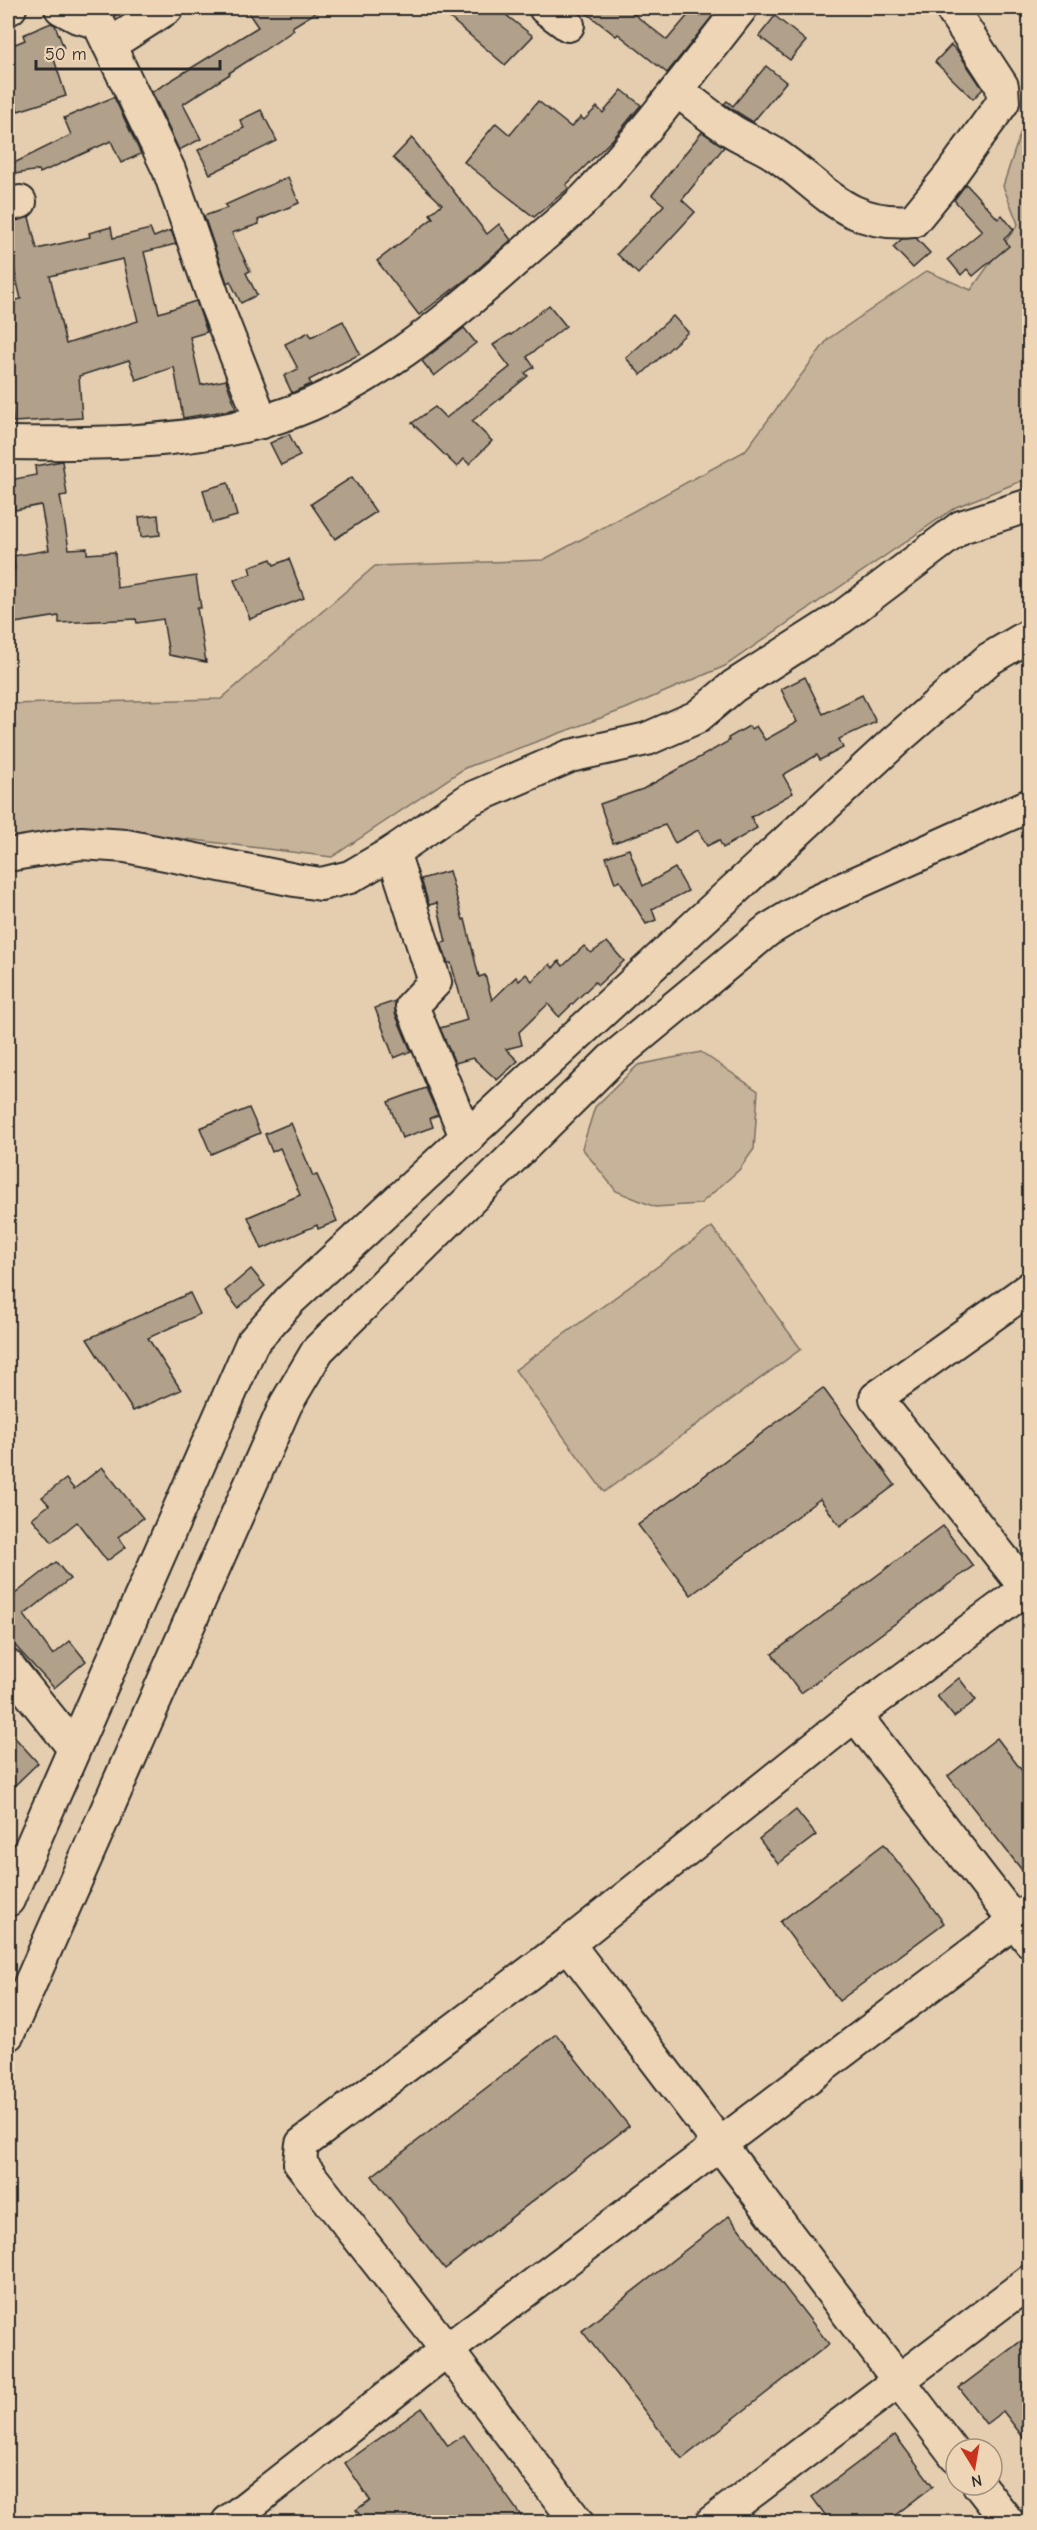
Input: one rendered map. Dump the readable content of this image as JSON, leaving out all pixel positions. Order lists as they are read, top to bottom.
{
  "scale_bar": "50 m",
  "north": "bottom"
}
